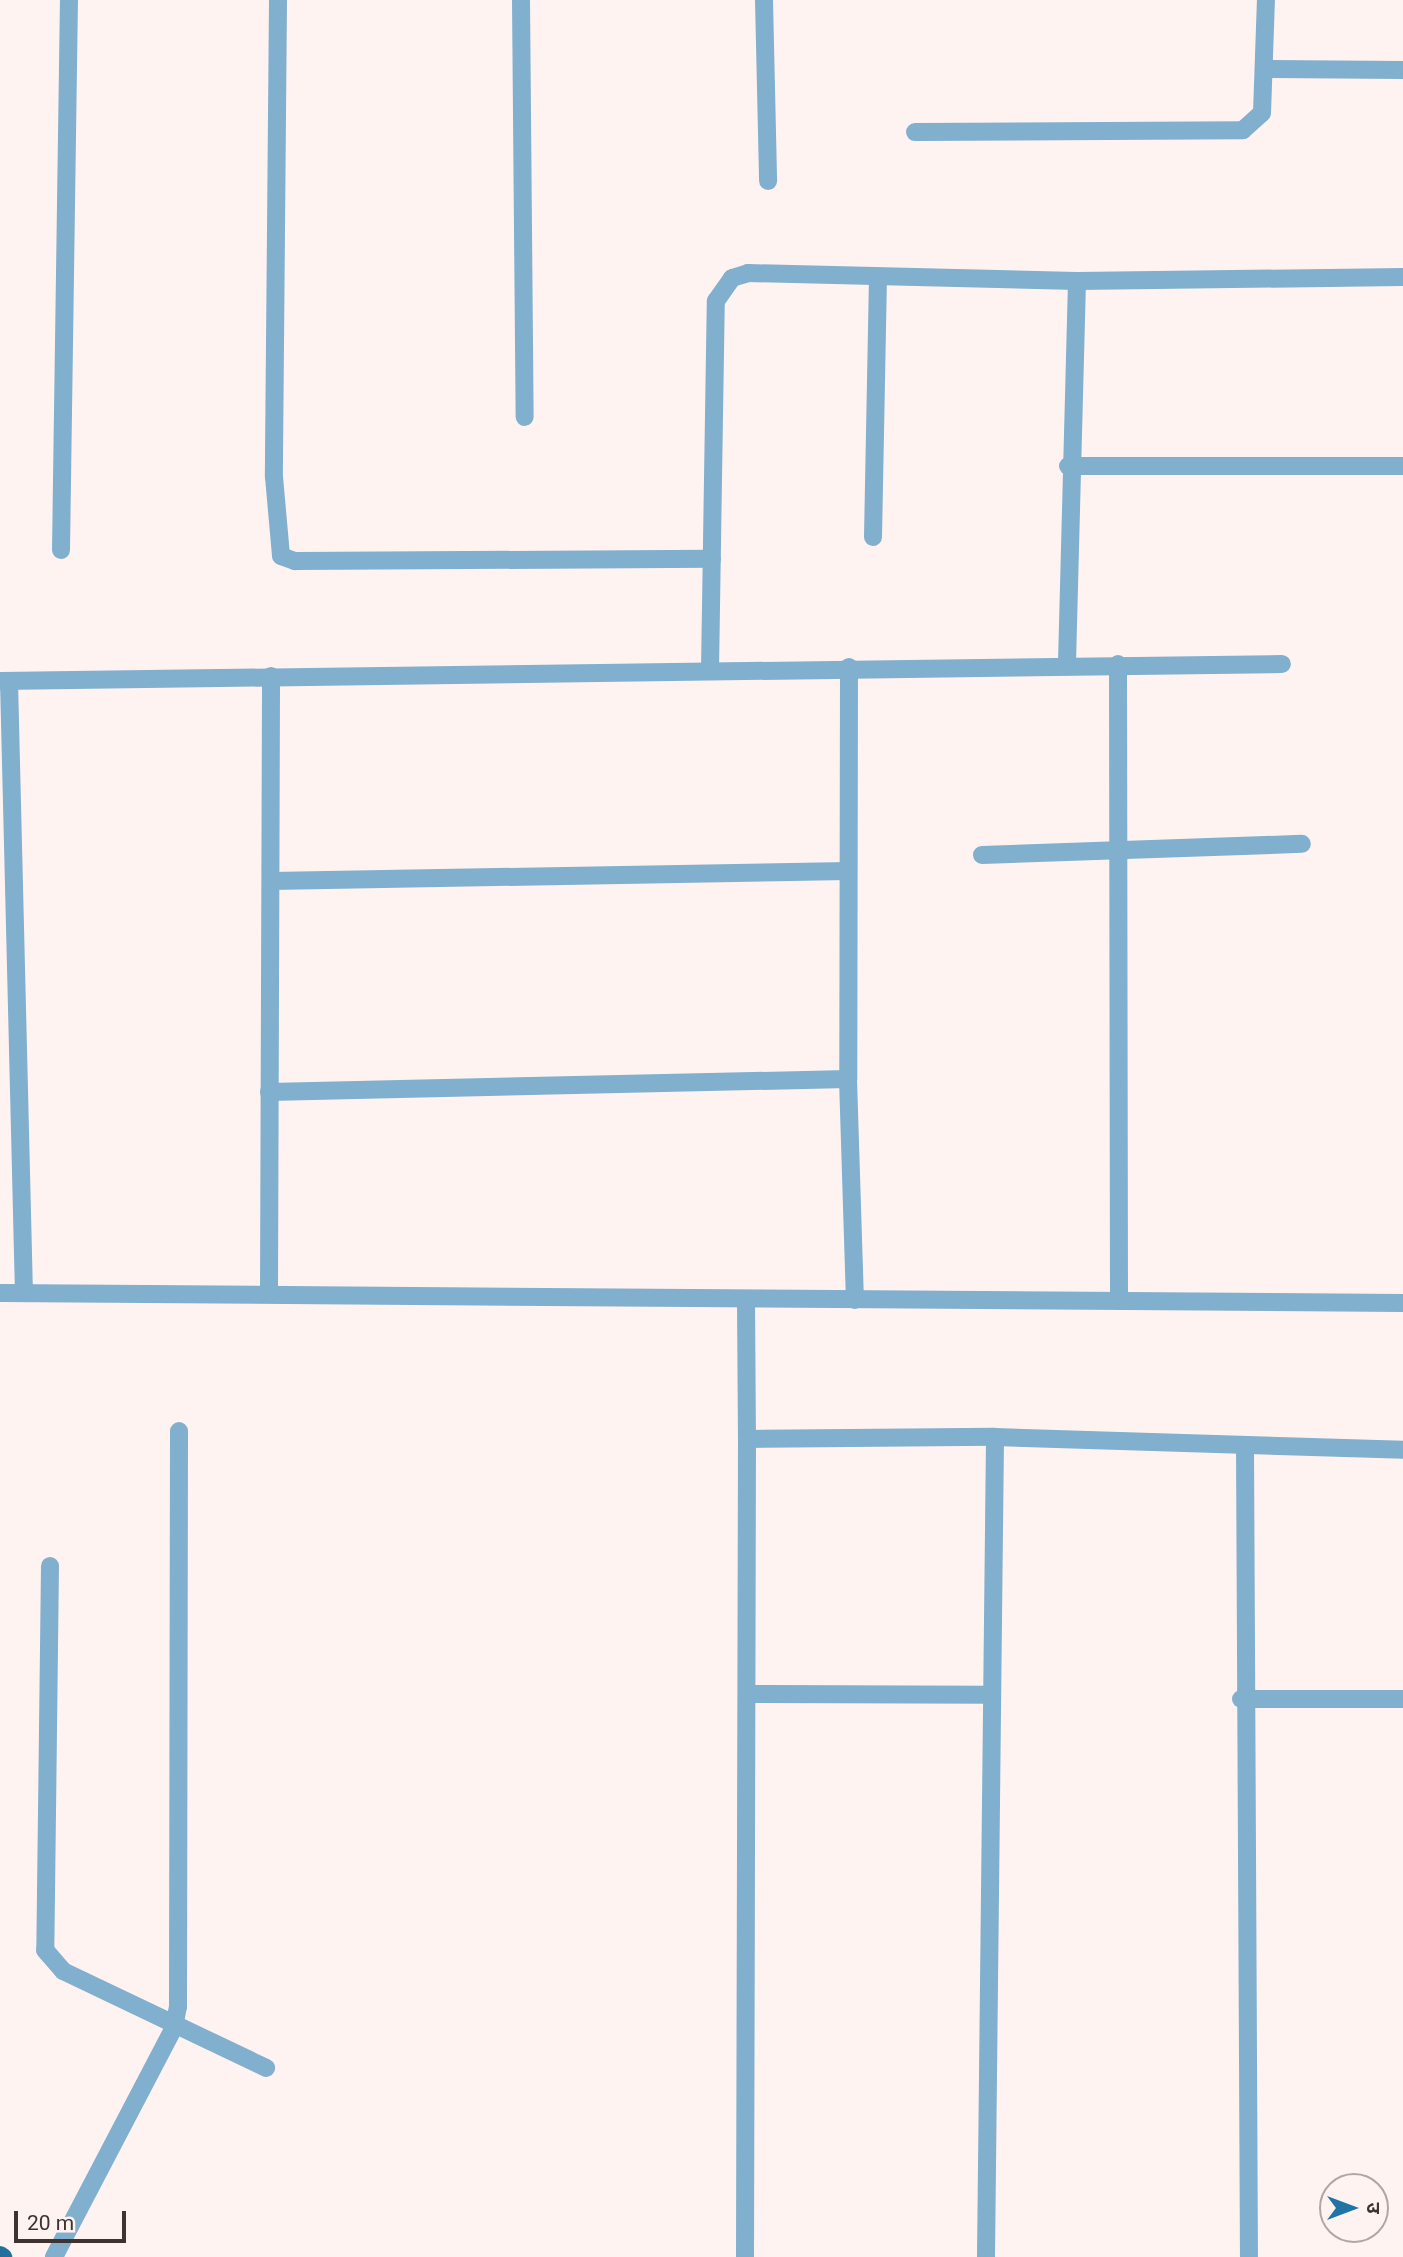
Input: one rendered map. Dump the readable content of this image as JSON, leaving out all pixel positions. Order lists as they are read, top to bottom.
{
  "scale_bar": "20 m",
  "north": "right"
}
